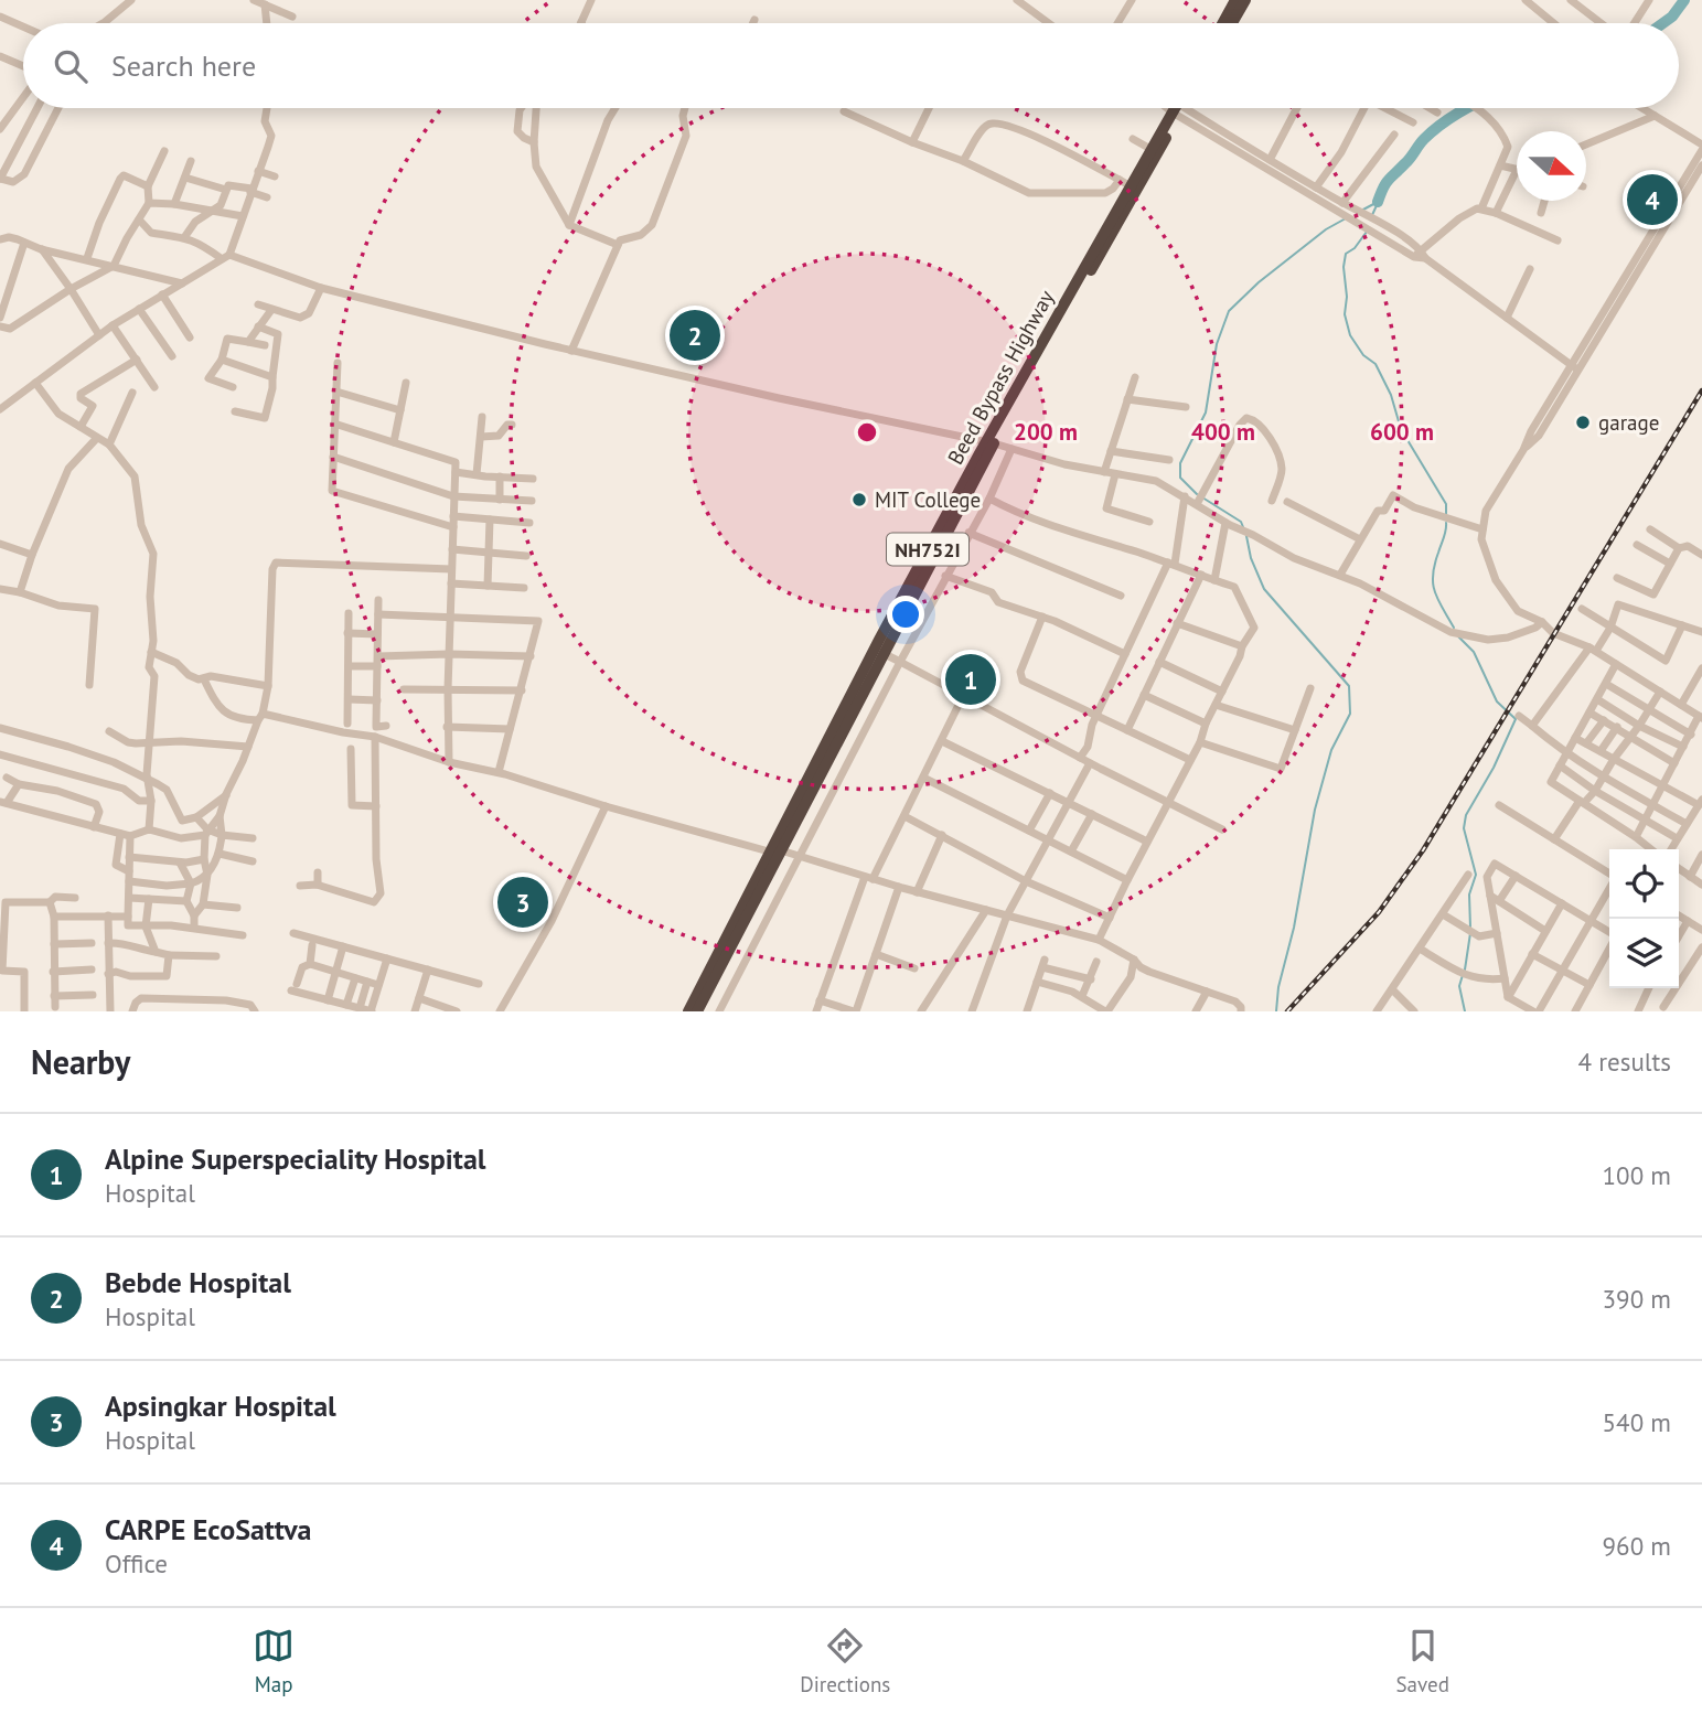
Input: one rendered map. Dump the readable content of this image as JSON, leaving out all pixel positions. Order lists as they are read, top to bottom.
{
  "streets": {
    "highway": ["Beed Bypass Highway", "NH752I"]
  },
  "places": ["garage", "MIT College"],
  "north": "right",
  "page": {
    "search": "Search here",
    "pins": [
      "4",
      "2",
      "1",
      "3"
    ],
    "heading": ["Nearby", "4 results"],
    "list": [
      {
        "mark": "1",
        "name": "Alpine Superspeciality Hospital",
        "note": "Hospital",
        "value": "100 m"
      },
      {
        "mark": "2",
        "name": "Bebde Hospital",
        "note": "Hospital",
        "value": "390 m"
      },
      {
        "mark": "3",
        "name": "Apsingkar Hospital",
        "note": "Hospital",
        "value": "540 m"
      },
      {
        "mark": "4",
        "name": "CARPE EcoSattva",
        "note": "Office",
        "value": "960 m"
      }
    ],
    "nav": ["Map", "Directions", "Saved"]
  },
  "rings": ["200 m", "400 m", "600 m"]
}
